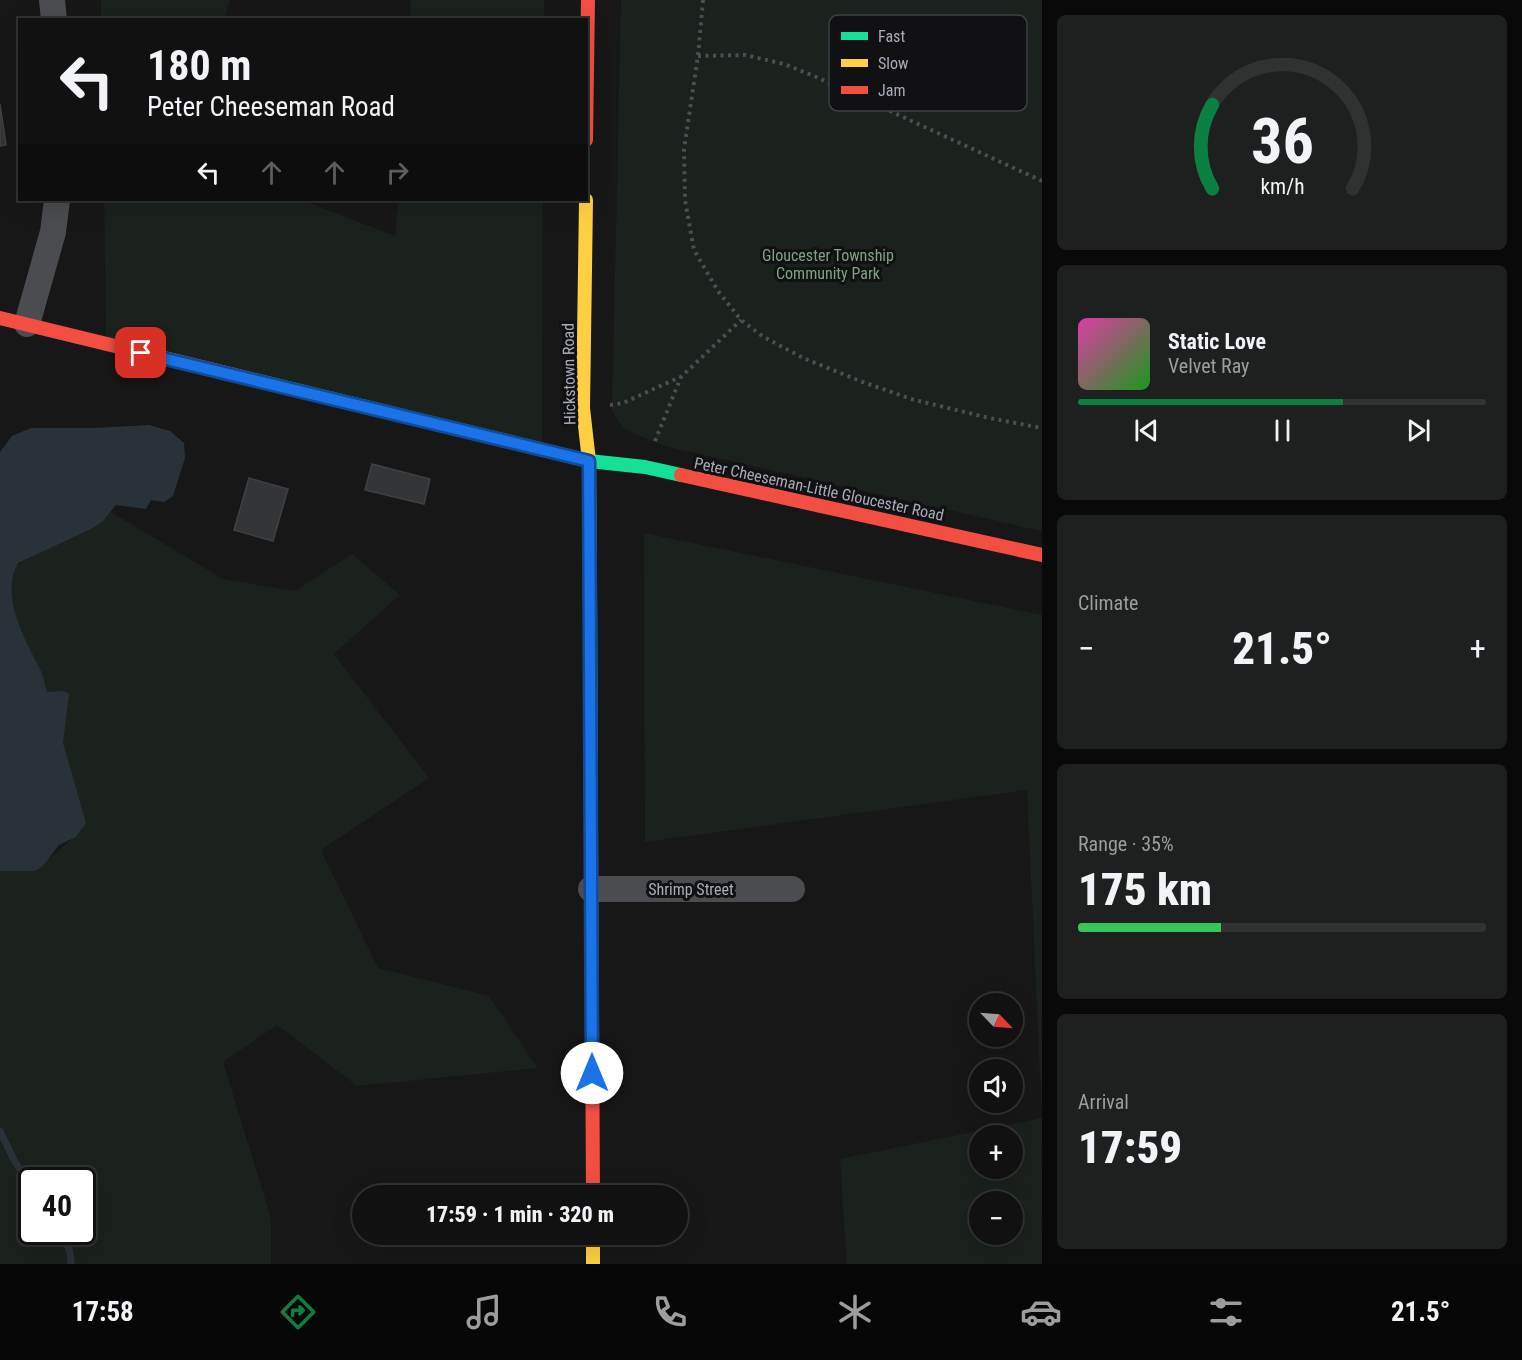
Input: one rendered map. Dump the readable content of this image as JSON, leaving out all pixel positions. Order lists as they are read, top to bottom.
{
  "streets": {
    "street": ["Hickstown Road", "Peter Cheeseman-Little Gloucester Road", "Shrimp Street"]
  },
  "crossings": [
    ["Hickstown Road", "Peter Cheeseman-Little Gloucester Road"],
    ["Hickstown Road", "Shrimp Street"]
  ],
  "parks": ["Gloucester Township Community Park"],
  "legend": ["Fast", "Slow", "Jam"],
  "north": "bottom right",
  "page": {
    "turn": ["180 m", "Peter Cheeseman Road"],
    "song": ["Static Love", "Velvet Ray"],
    "tile": [
      "Climate",
      ["Range · 35%", "175 km"],
      ["Arrival", "17:59"]
    ],
    "heat": ["−", "21.5°", "+"],
    "map_buttons": ["+", "−"],
    "limit": "40",
    "trip": "17:59 · 1 min · 320 m",
    "tabs": ["17:58", "21.5°"],
    "gauge": ["36", "km/h"]
  }
}
